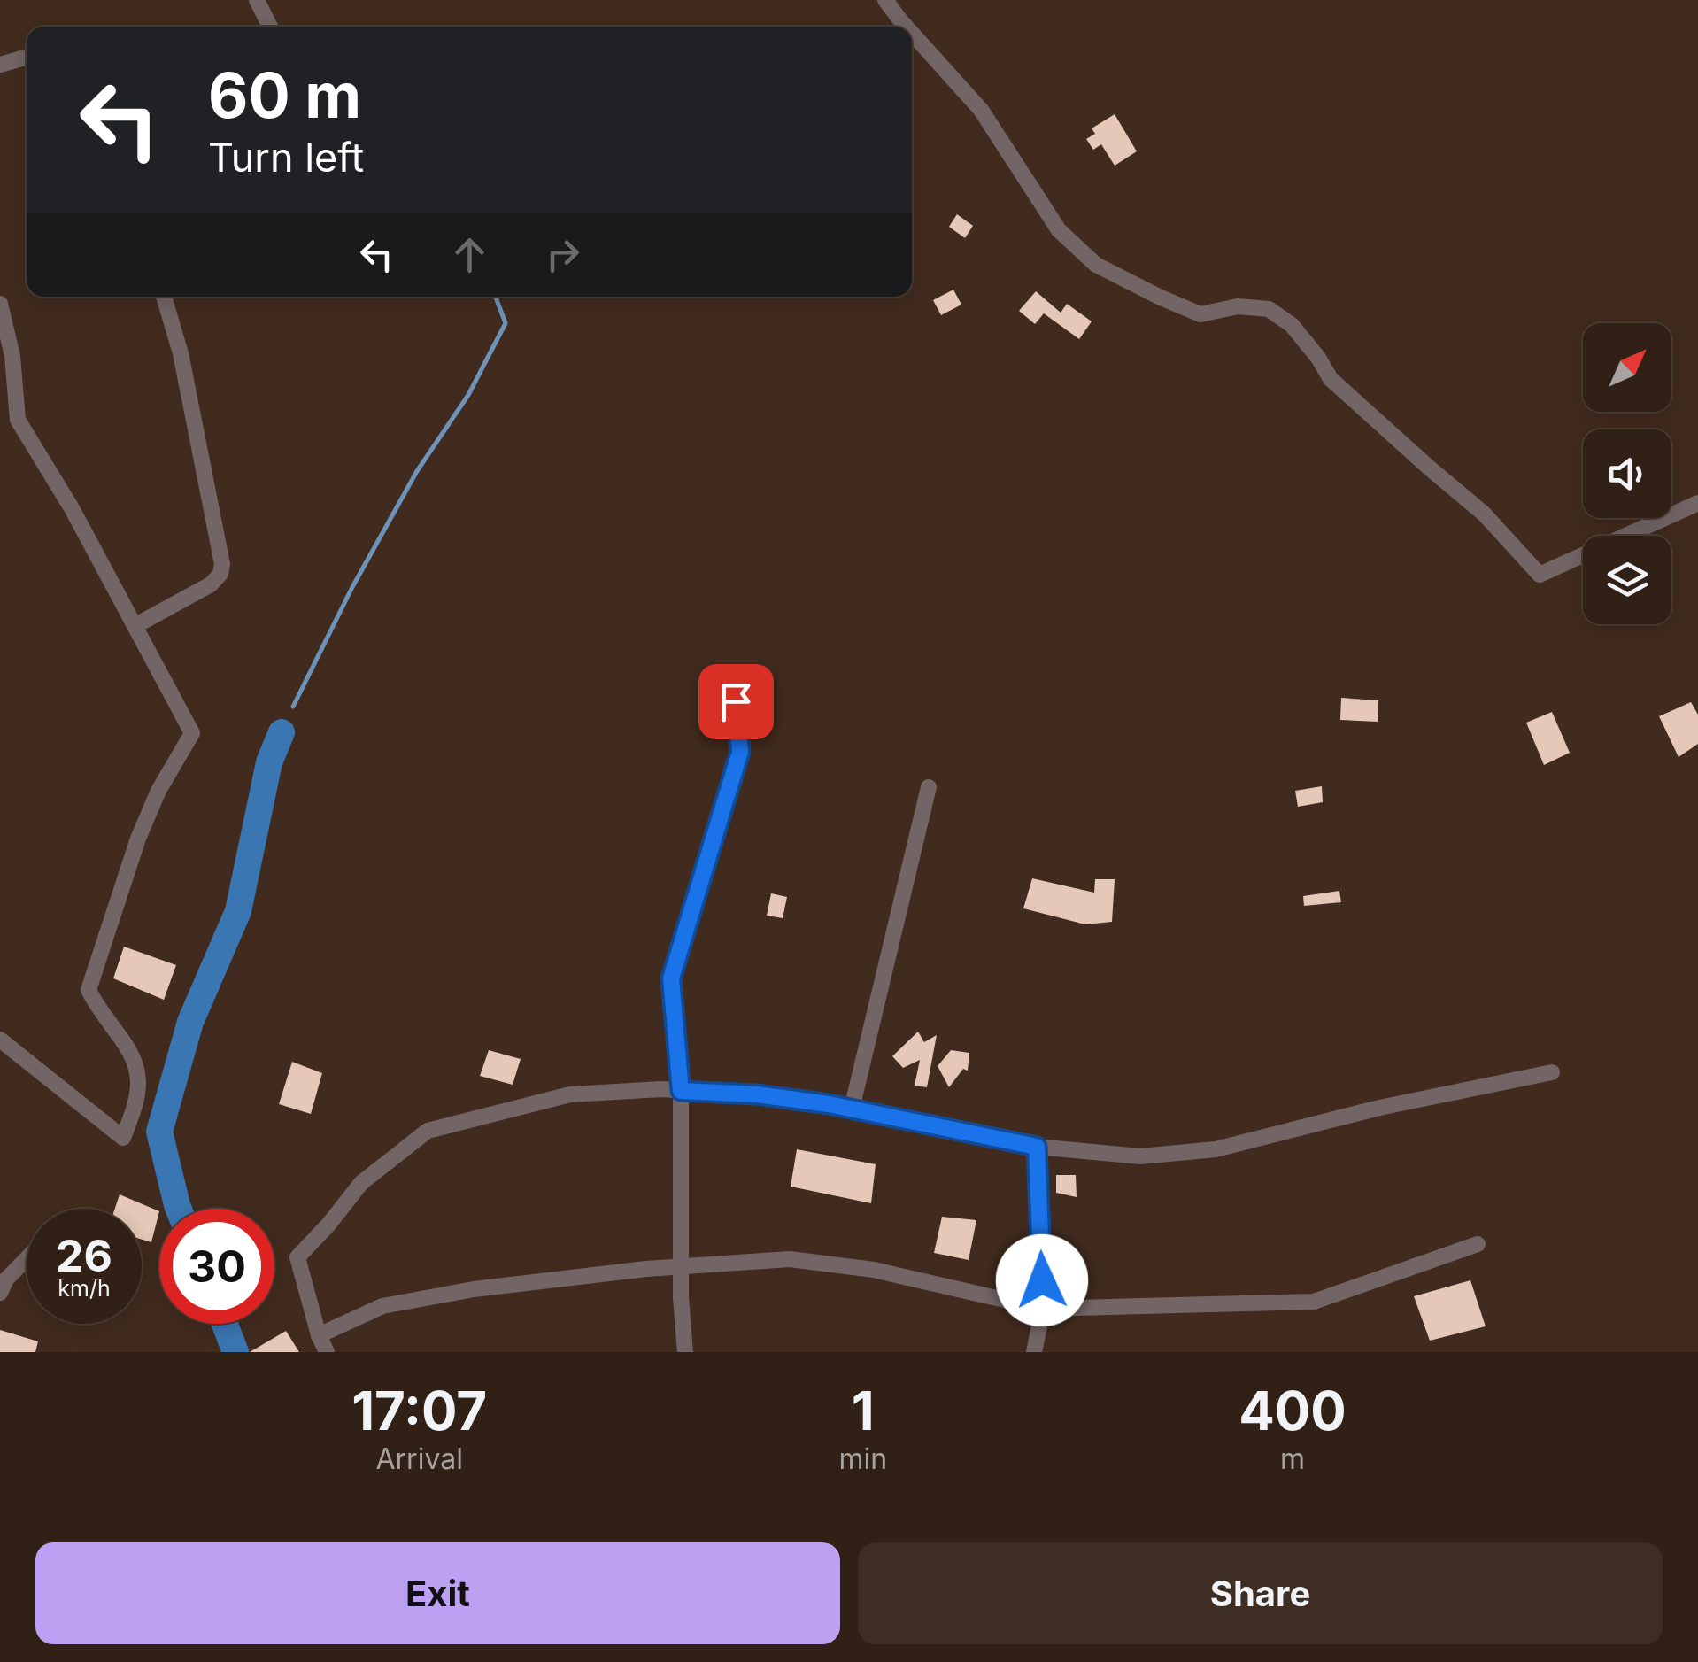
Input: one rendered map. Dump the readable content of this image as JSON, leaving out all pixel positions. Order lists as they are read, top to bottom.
{
  "north": "top right",
  "page": {
    "turn": ["60 m", "Turn left"],
    "speed": "26 km/h",
    "limit": "30",
    "eta": [
      "17:07",
      "Arrival",
      "1",
      "min",
      "400",
      "m"
    ],
    "buttons": ["Exit", "Share"]
  }
}
